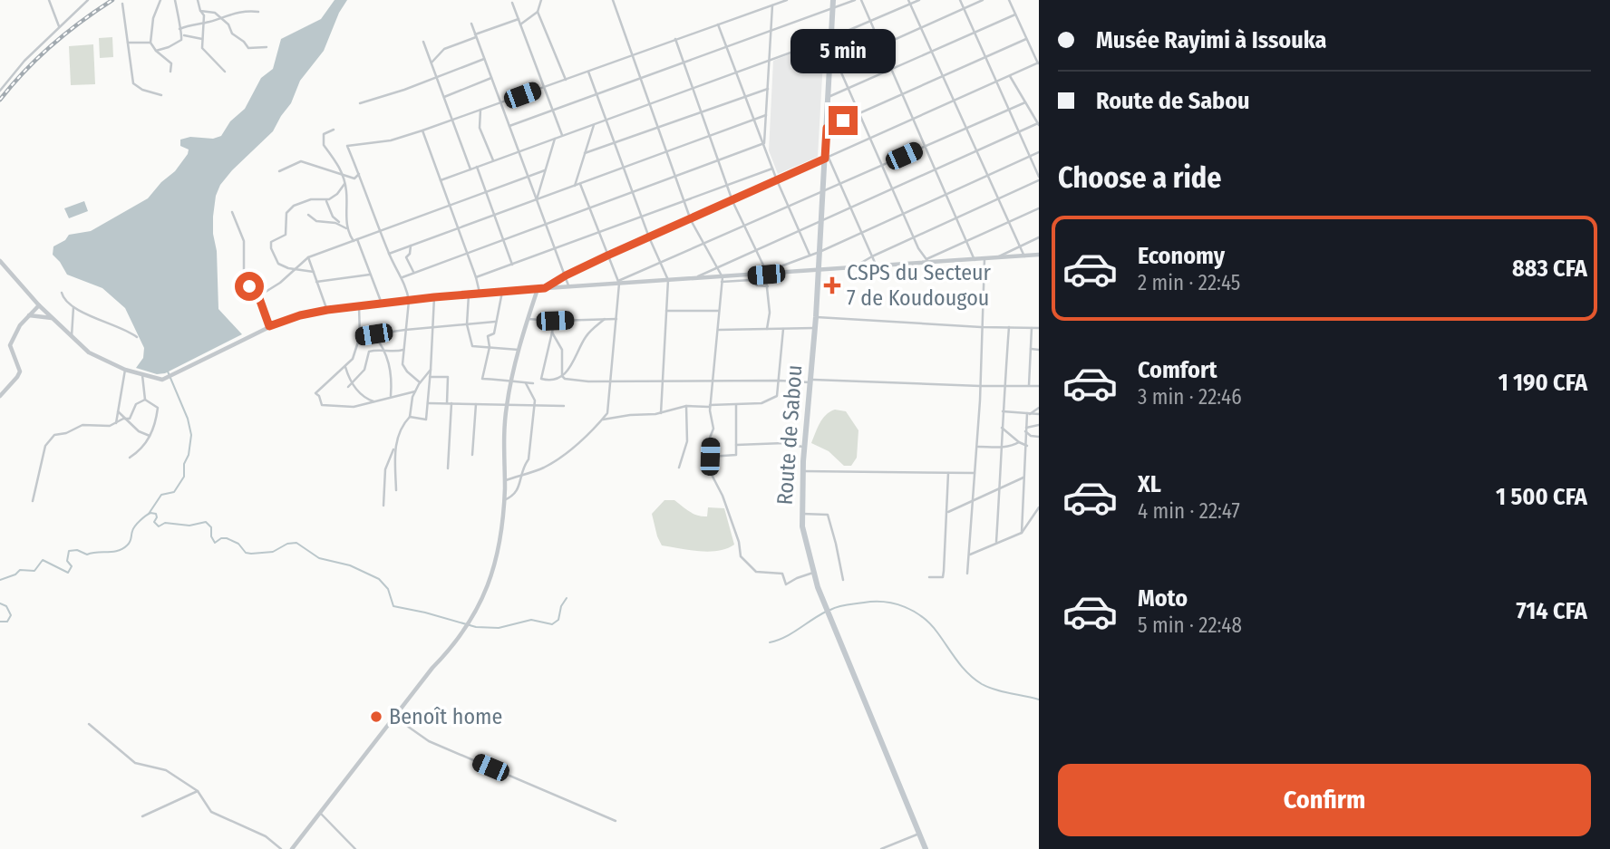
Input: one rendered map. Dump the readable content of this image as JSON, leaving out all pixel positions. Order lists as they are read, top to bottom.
{
  "streets": {
    "main road": ["Route de Sabou"]
  },
  "places": {
    "health": ["CSPS du Secteur 7 de Koudougou"],
    "other": ["Benoît home"]
  },
  "page": {
    "banner": ["Musée Rayimi à Issouka", "Route de Sabou"],
    "bubble": "5 min",
    "heading": "Choose a ride",
    "list": [
      {
        "name": "Economy",
        "note": "2 min · 22:45",
        "value": "883 CFA"
      },
      {
        "name": "Comfort",
        "note": "3 min · 22:46",
        "value": "1 190 CFA"
      },
      {
        "name": "XL",
        "note": "4 min · 22:47",
        "value": "1 500 CFA"
      },
      {
        "name": "Moto",
        "note": "5 min · 22:48",
        "value": "714 CFA"
      }
    ],
    "buttons": "Confirm"
  }
}
